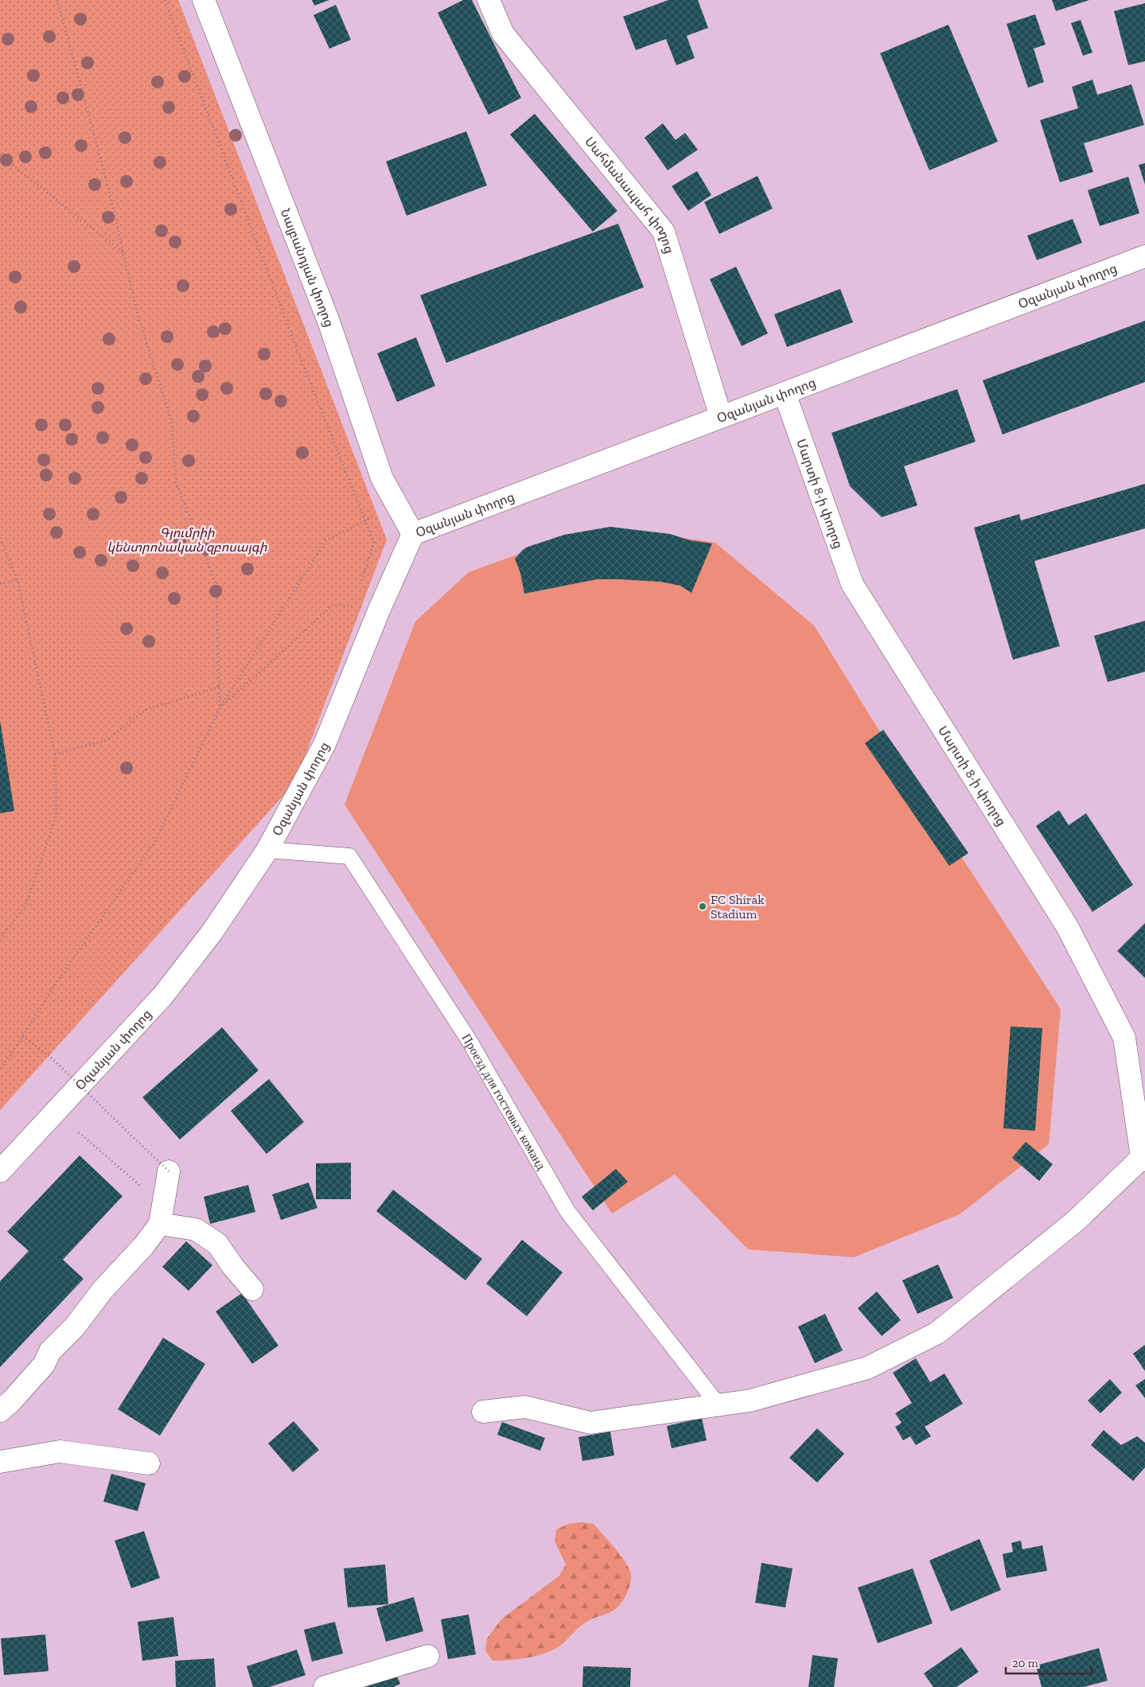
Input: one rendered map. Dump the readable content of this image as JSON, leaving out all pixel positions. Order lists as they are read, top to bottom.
{
  "streets": {
    "street": [
      "Սահմանապահ փողոց",
      "Նալբանդյան փողոց",
      "Օզանյան փողոց",
      "Մարտի 8-ի փողոց"
    ],
    "lane": ["Проезд для гостевых команд"]
  },
  "crossings": [
    ["Սահմանապահ փողոց", "Օզանյան փողոց"],
    ["Նալբանդյան փողոց", "Օզանյան փողոց"],
    ["Օզանյան փողոց", "Մարտի 8-ի փողոց"],
    ["Օզանյան փողոց", "Проезд для гостевых команд"]
  ],
  "parks": ["Գյումրիի կենտրոնական զբոսայգի"],
  "places": ["FC Shirak Stadium"],
  "scale_bar": "20 m"
}
